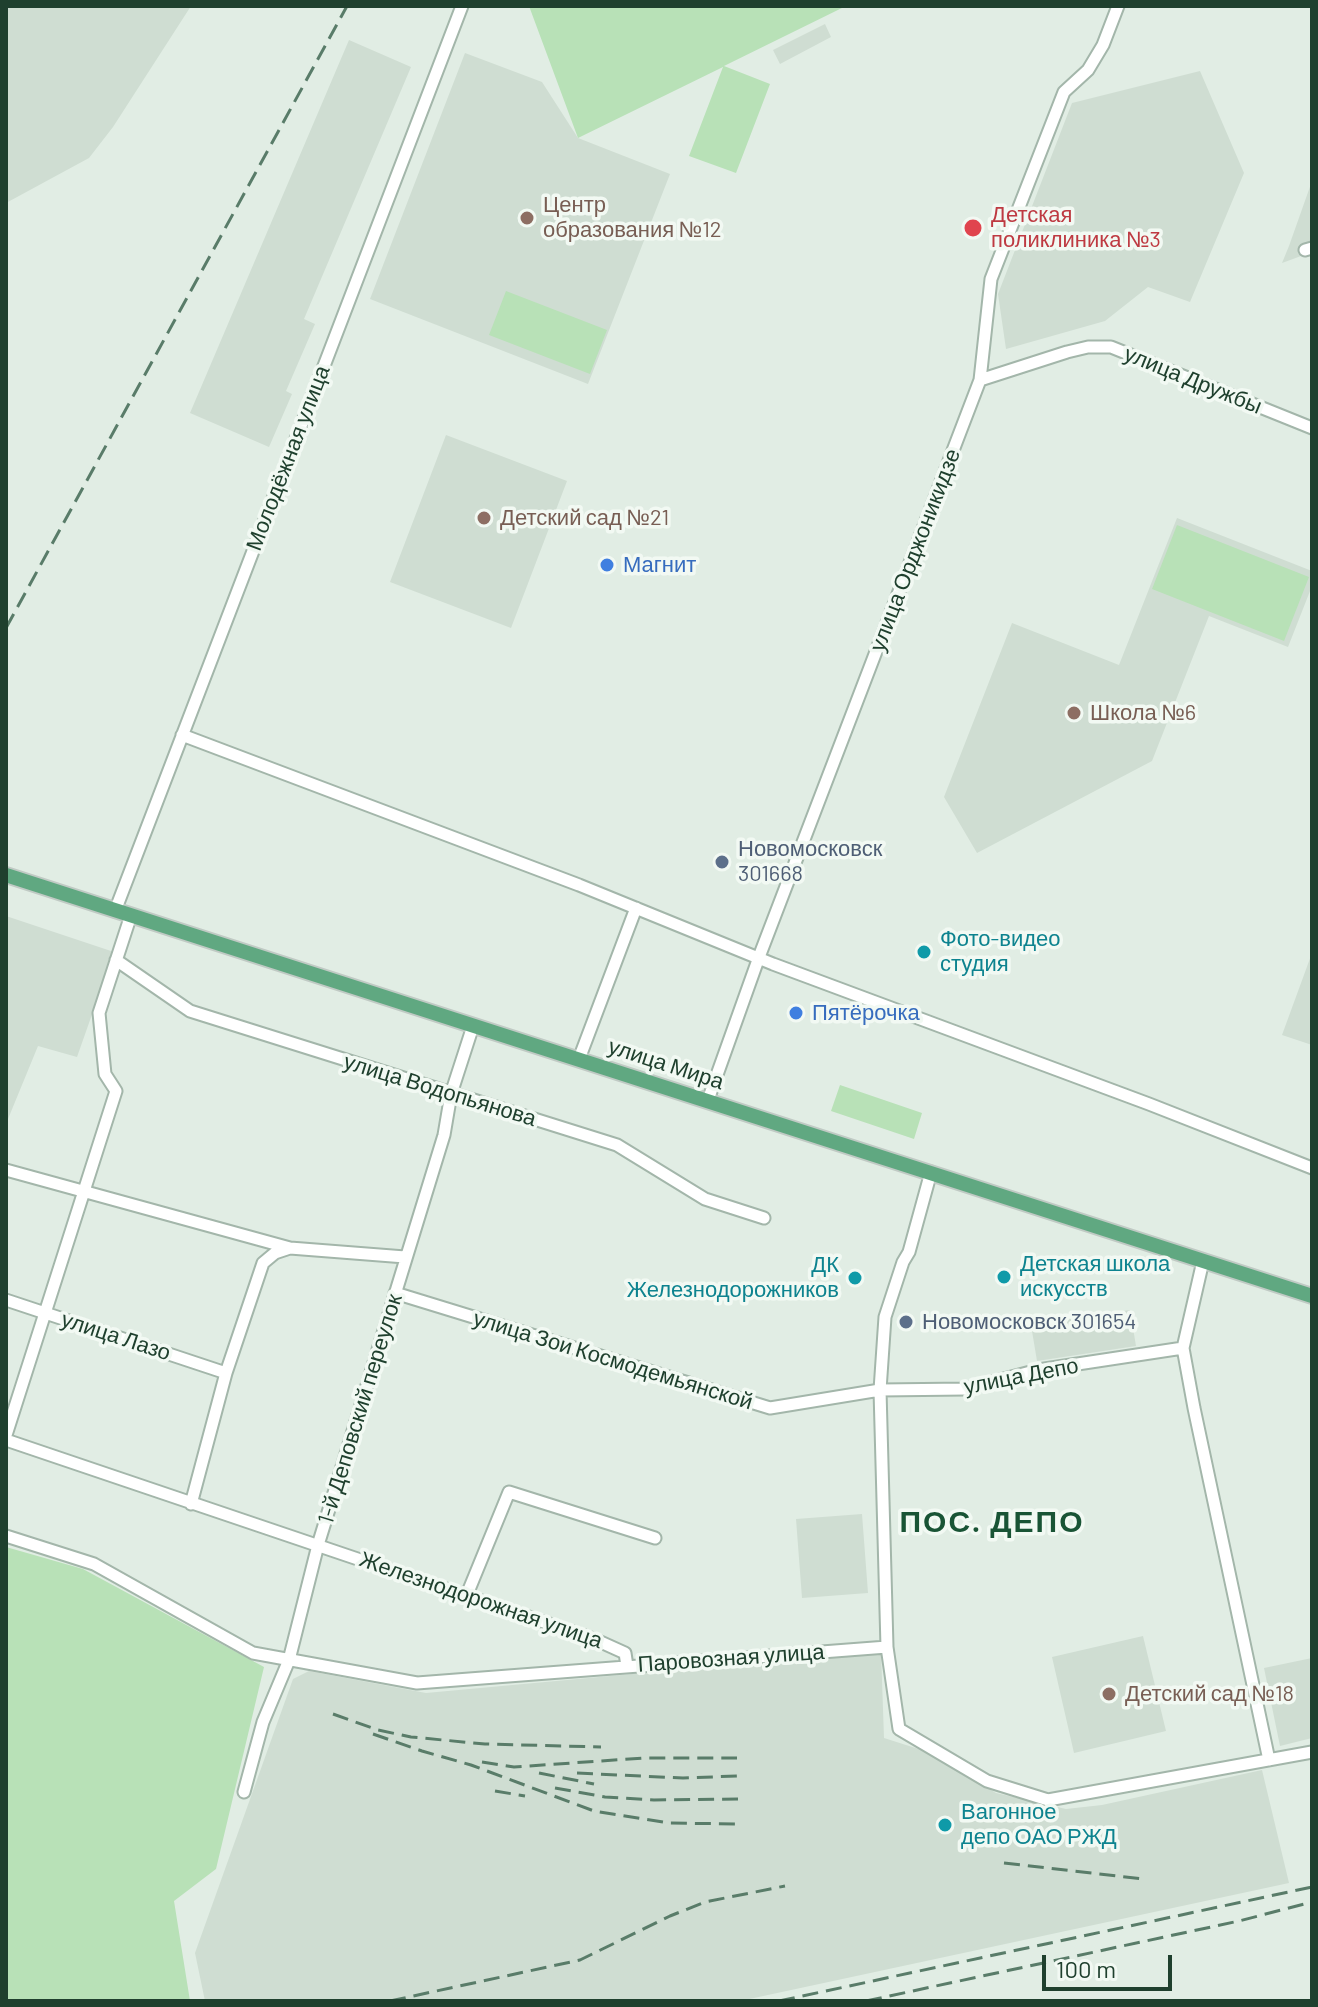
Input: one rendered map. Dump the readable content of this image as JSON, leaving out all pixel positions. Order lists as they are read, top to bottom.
{
  "streets": {
    "main road": ["улица Мира"],
    "street": [
      "улица Дружбы",
      "Молодёжная улица",
      "улица Орджоникидзе",
      "улица Водопьянова",
      "улица Лазо",
      "улица Зои Космодемьянской",
      "улица Депо",
      "1-й Деповский переулок",
      "Железнодорожная улица",
      "Паровозная улица"
    ]
  },
  "crossings": [
    ["улица Дружбы", "улица Орджоникидзе"],
    ["Молодёжная улица", "улица Мира"],
    ["улица Орджоникидзе", "улица Мира"],
    ["улица Мира", "1-й Деповский переулок"],
    ["улица Водопьянова", "1-й Деповский переулок"],
    ["улица Зои Космодемьянской", "улица Депо"],
    ["улица Зои Космодемьянской", "1-й Деповский переулок"],
    ["1-й Деповский переулок", "Железнодорожная улица"],
    ["1-й Деповский переулок", "Паровозная улица"],
    ["Железнодорожная улица", "Паровозная улица"]
  ],
  "districts": ["ПОС. ДЕПО"],
  "places": [
    "Центр образования №12",
    "Детская поликлиника №3",
    "Детский сад №21",
    "Магнит",
    "Школа №6",
    "Новомосковск 301668",
    "Фото-видео студия",
    "Пятёрочка",
    "Детская школа искусств",
    "ДК Железнодорожников",
    "Новомосковск 301654",
    "Детский сад №18",
    "Вагонное депо ОАО РЖД"
  ],
  "scale_bar": "100 m"
}
